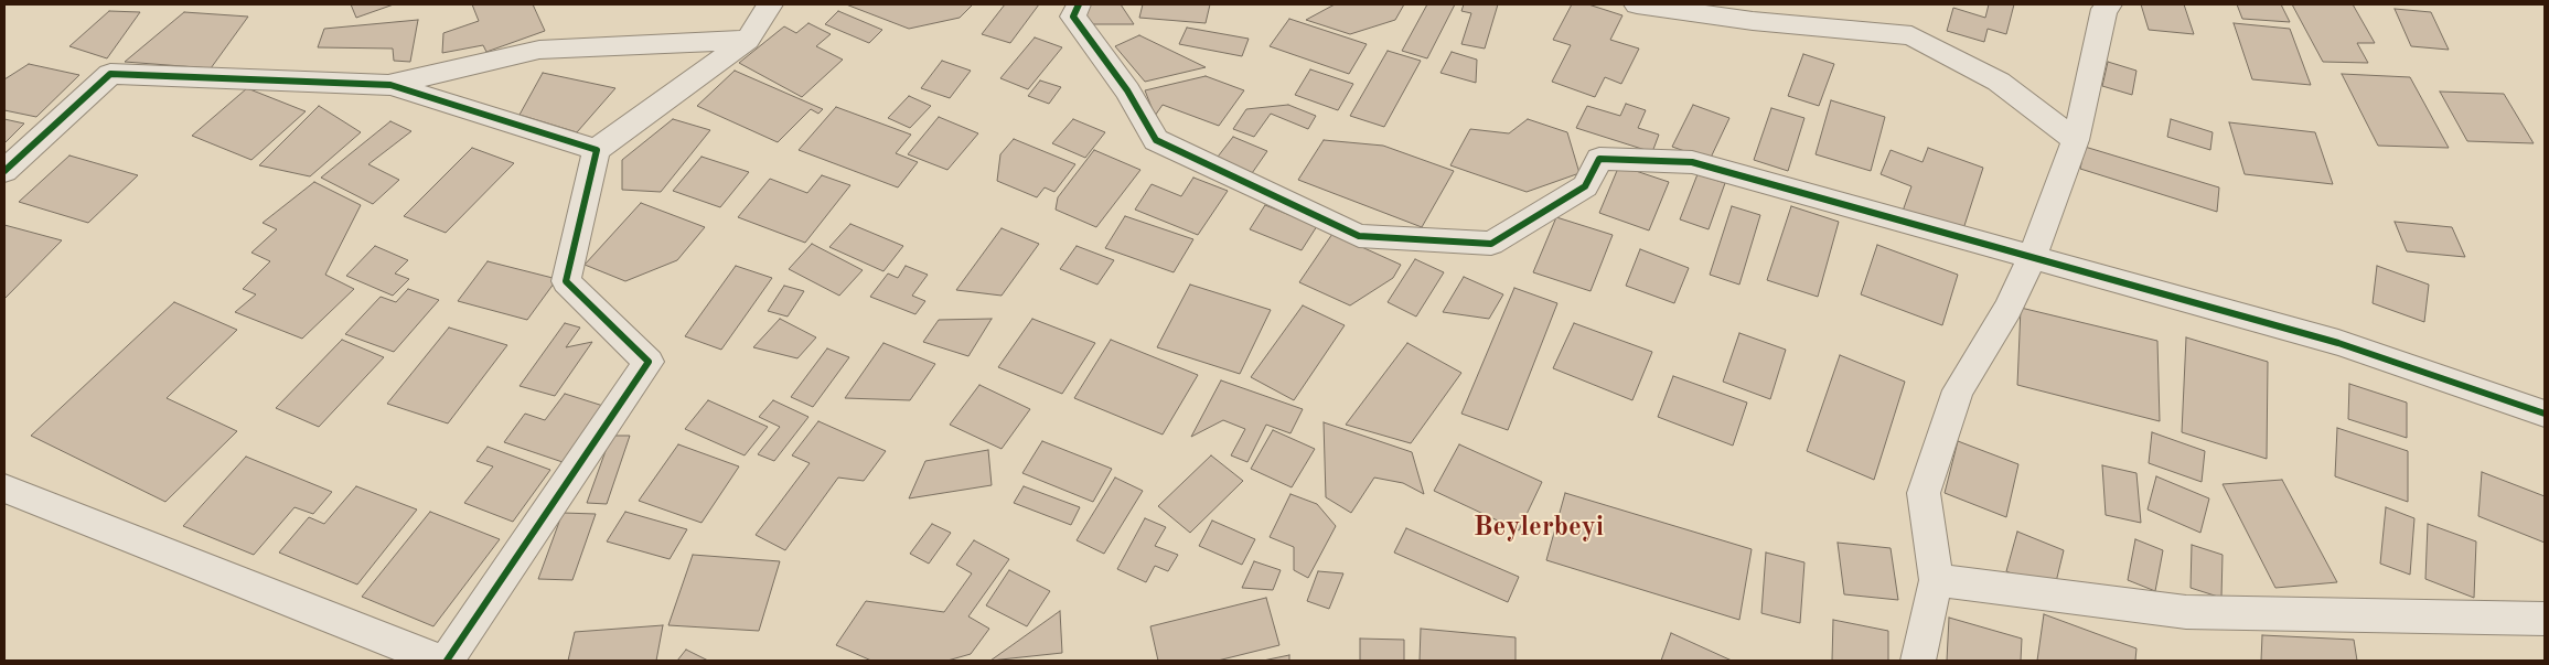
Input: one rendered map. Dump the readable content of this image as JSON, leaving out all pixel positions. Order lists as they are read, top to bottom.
{
  "districts": ["Beylerbeyi"]
}
